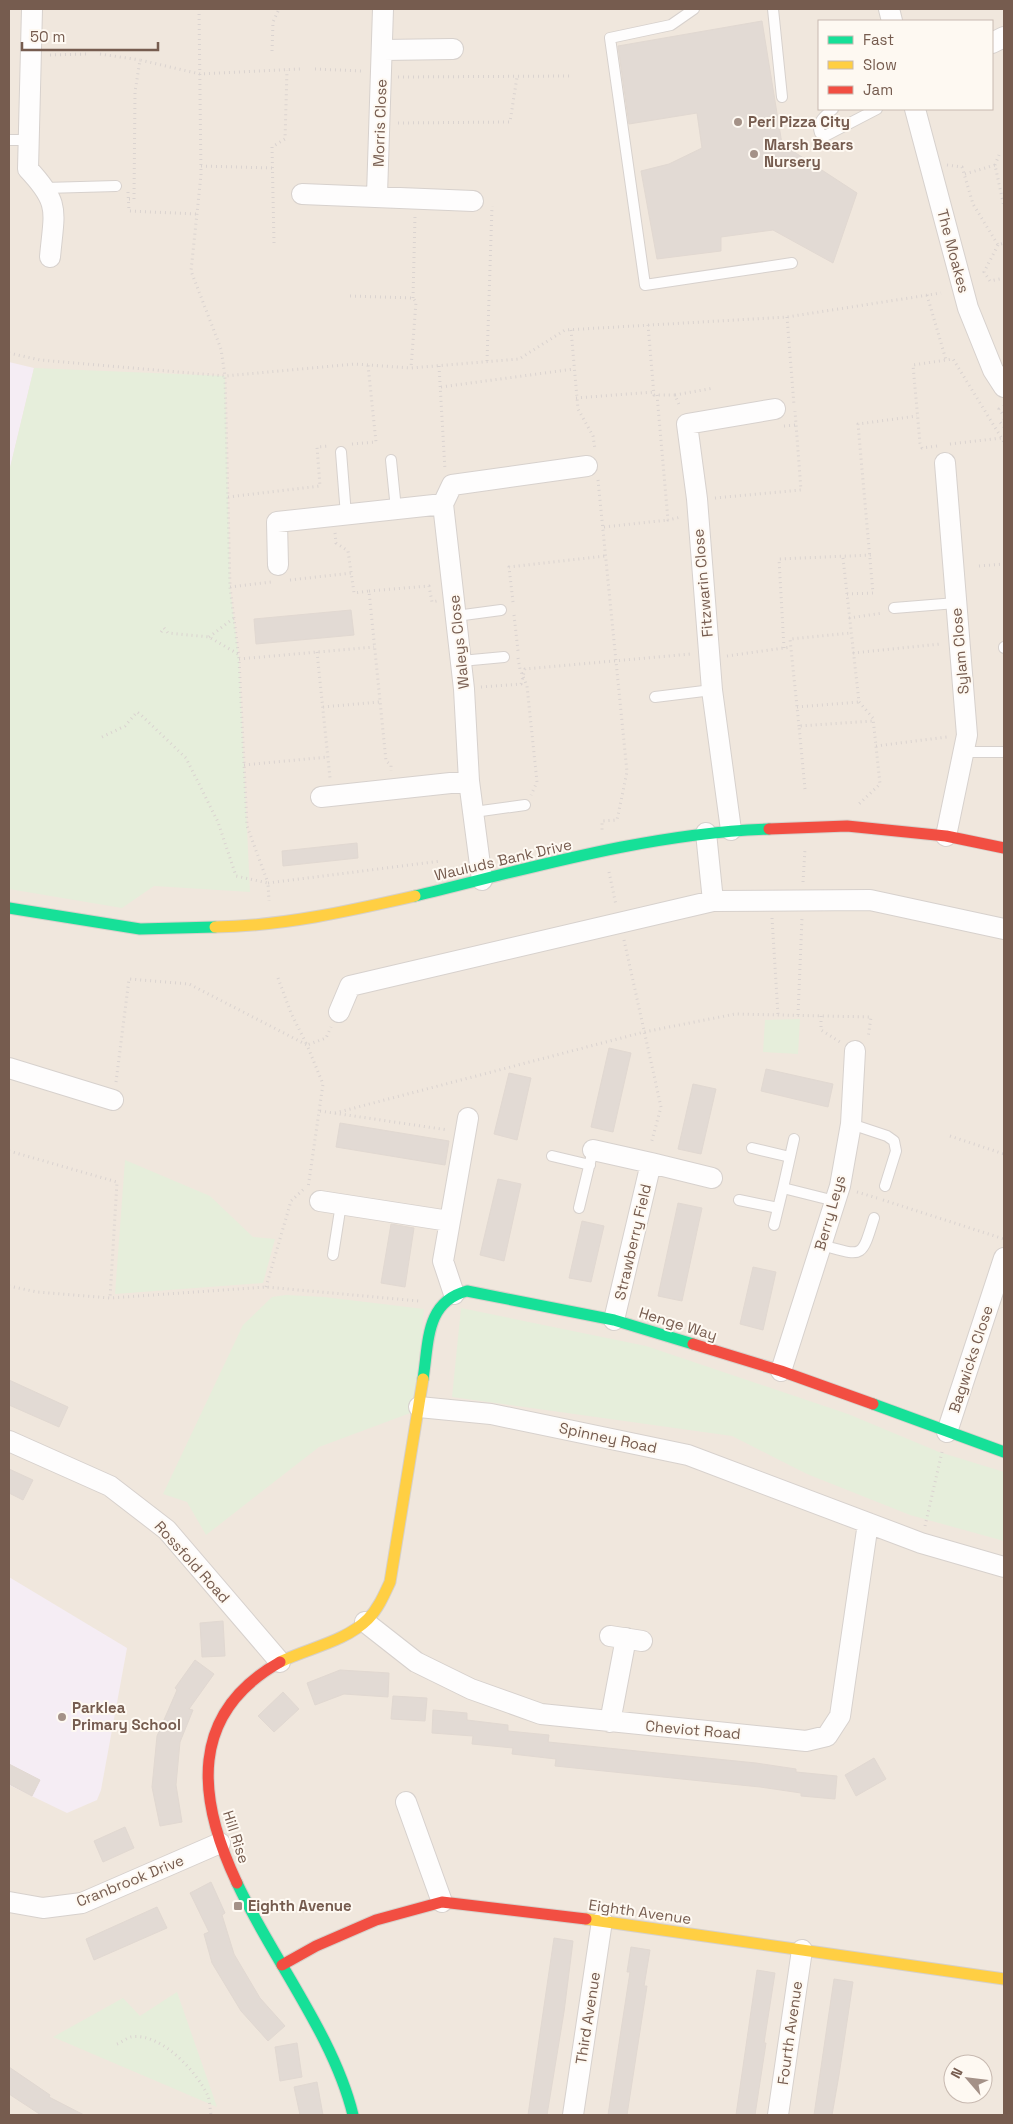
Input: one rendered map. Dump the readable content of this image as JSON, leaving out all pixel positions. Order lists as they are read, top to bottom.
{
  "streets": {
    "street": [
      "Morris Close",
      "The Moakes",
      "Fitzwarin Close",
      "Waleys Close",
      "Sylam Close",
      "Wauluds Bank Drive",
      "Berry Leys",
      "Strawberry Field",
      "Henge Way",
      "Bagwicks Close",
      "Spinney Road",
      "Rossfold Road",
      "Cheviot Road",
      "Hill Rise",
      "Cranbrook Drive",
      "Eighth Avenue",
      "Third Avenue",
      "Fourth Avenue"
    ]
  },
  "crossings": [
    ["Fitzwarin Close", "Wauluds Bank Drive"],
    ["Waleys Close", "Wauluds Bank Drive"],
    ["Sylam Close", "Wauluds Bank Drive"],
    ["Berry Leys", "Henge Way"],
    ["Strawberry Field", "Henge Way"],
    ["Henge Way", "Bagwicks Close"],
    ["Spinney Road", "Cheviot Road"],
    ["Rossfold Road", "Hill Rise"],
    ["Cheviot Road", "Hill Rise"],
    ["Hill Rise", "Cranbrook Drive"],
    ["Hill Rise", "Eighth Avenue"],
    ["Eighth Avenue", "Third Avenue"],
    ["Eighth Avenue", "Fourth Avenue"]
  ],
  "places": {
    "other": ["Peri Pizza City", "Marsh Bears Nursery", "Parklea Primary School"],
    "transit": ["Eighth Avenue"]
  },
  "legend": ["Fast", "Slow", "Jam"],
  "scale_bar": "50 m",
  "north": "top left"
}
